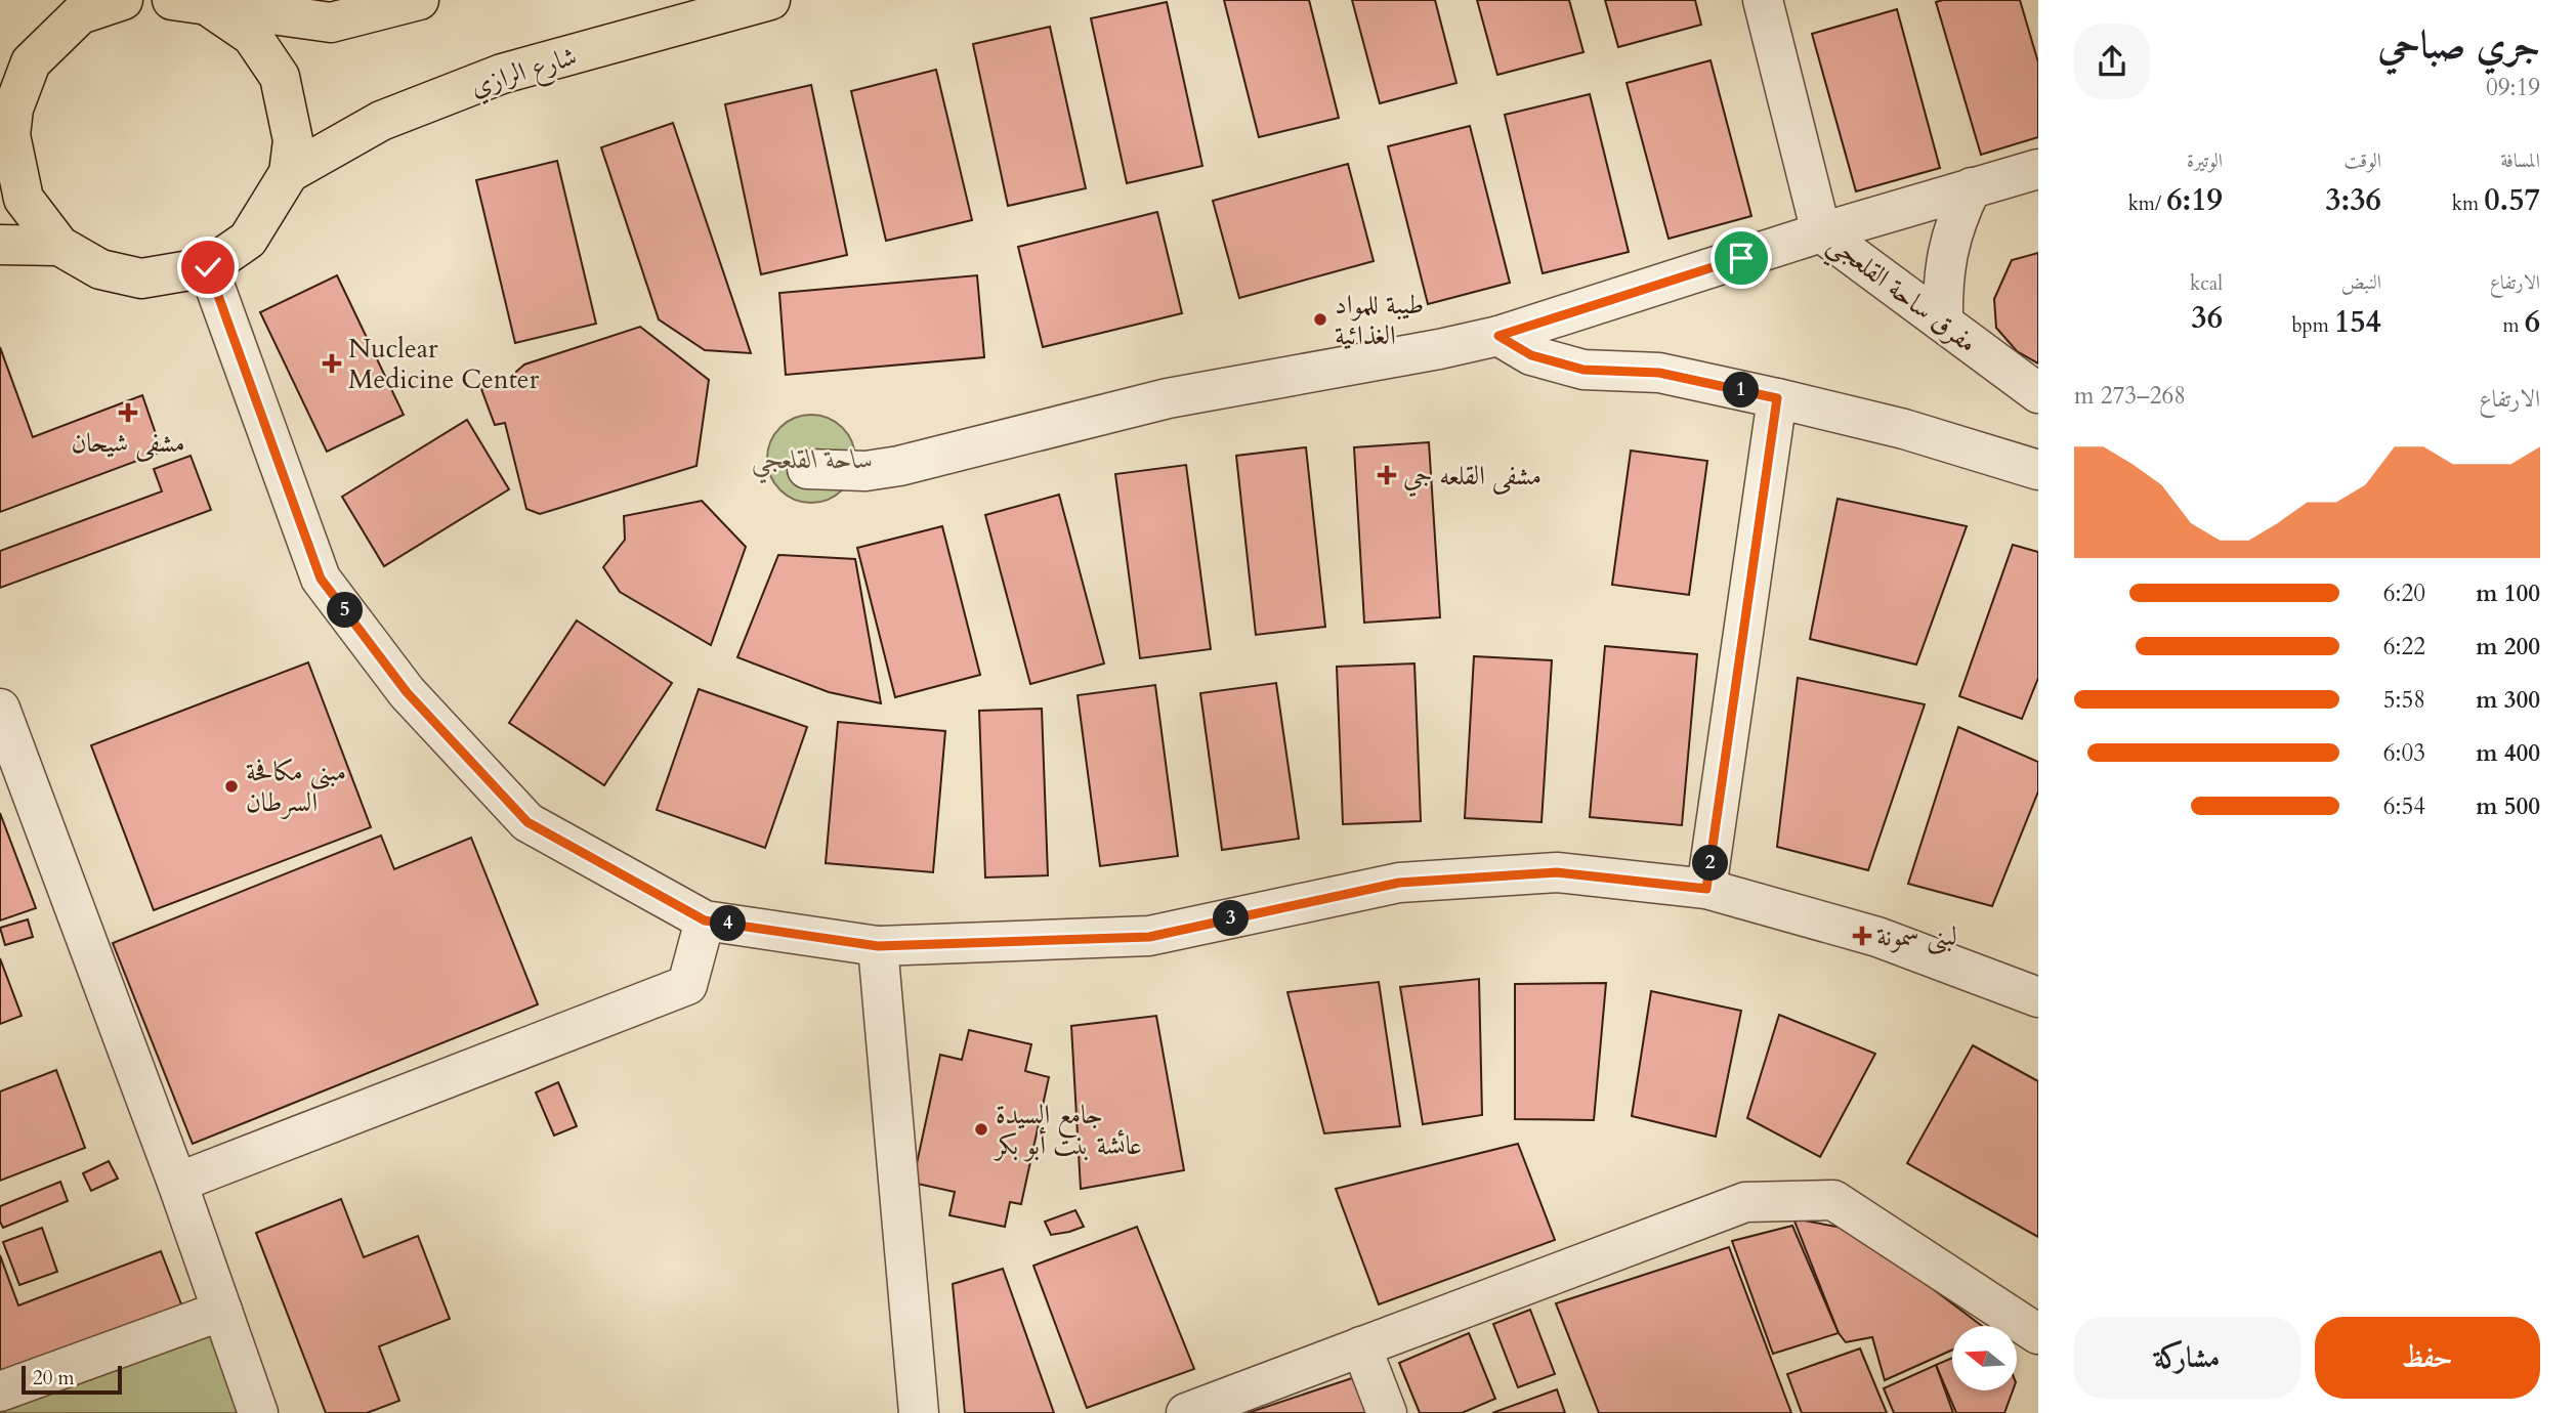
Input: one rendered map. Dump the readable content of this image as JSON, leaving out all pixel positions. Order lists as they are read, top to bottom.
{
  "streets": {
    "main road": ["شارع الرازي"],
    "street": ["مفرق ساحة القلعجي"]
  },
  "parks": ["ساحة القلعجي"],
  "places": {
    "other": ["طيبة للمواد الغذائية", "مبنى مكافحة السرطان", "جامع السيدة عائشة بنت أبو بكر"],
    "health": [
      "Nuclear Medicine Center",
      "مشفى شيحان",
      "مشفى القلعه جي",
      "لبنى سمونة"
    ]
  },
  "scale_bar": "20 m",
  "north": "left",
  "page": {
    "heading": ["جري صباحي", "09:19"],
    "stats": [
      ["المسافة", "0.57 km"],
      ["الوقت", "3:36"],
      ["الوتيرة", "6:19 /km"],
      ["الارتفاع", "6 m"],
      ["النبض", "154 bpm"],
      ["kcal", "36"]
    ],
    "chart": ["الارتفاع", "268–273 m"],
    "pins": [
      "1",
      "5",
      "2",
      "3",
      "4"
    ],
    "list": [
      {
        "name": "100 m",
        "note": "6:20"
      },
      {
        "name": "200 m",
        "note": "6:22"
      },
      {
        "name": "300 m",
        "note": "5:58"
      },
      {
        "name": "400 m",
        "note": "6:03"
      },
      {
        "name": "500 m",
        "note": "6:54"
      }
    ],
    "buttons": ["حفظ", "مشاركة"],
    "scale": "20 m"
  }
}
